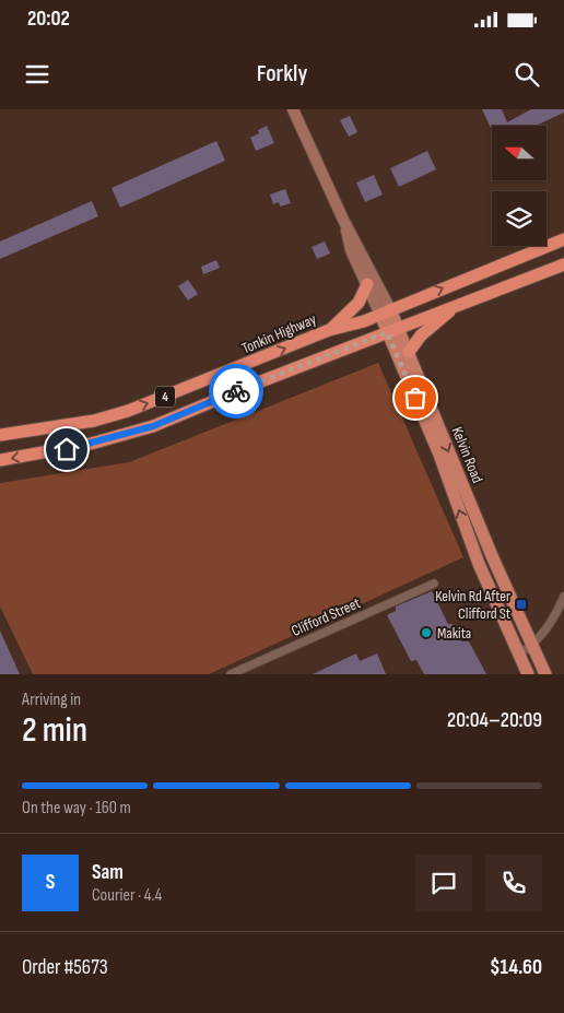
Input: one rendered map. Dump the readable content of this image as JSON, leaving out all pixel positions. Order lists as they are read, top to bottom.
{
  "streets": {
    "highway": ["Tonkin Highway", "4"],
    "main road": ["Kelvin Road"],
    "street": ["Clifford Street"]
  },
  "crossings": [
    ["Tonkin Highway", "Kelvin Road"],
    ["4", "Kelvin Road"]
  ],
  "places": {
    "transit": ["Kelvin Rd After Clifford St"],
    "other": ["Makita"]
  },
  "north": "left",
  "page": {
    "status": "20:02",
    "header": "Forkly",
    "heading": ["2 min", "Arriving in", "20:04–20:09"],
    "panel": [
      "Sam",
      "Courier · 4.4",
      "Order #5673",
      "$14.60"
    ],
    "bar": "On the way · 160 m",
    "round": "S"
  }
}
